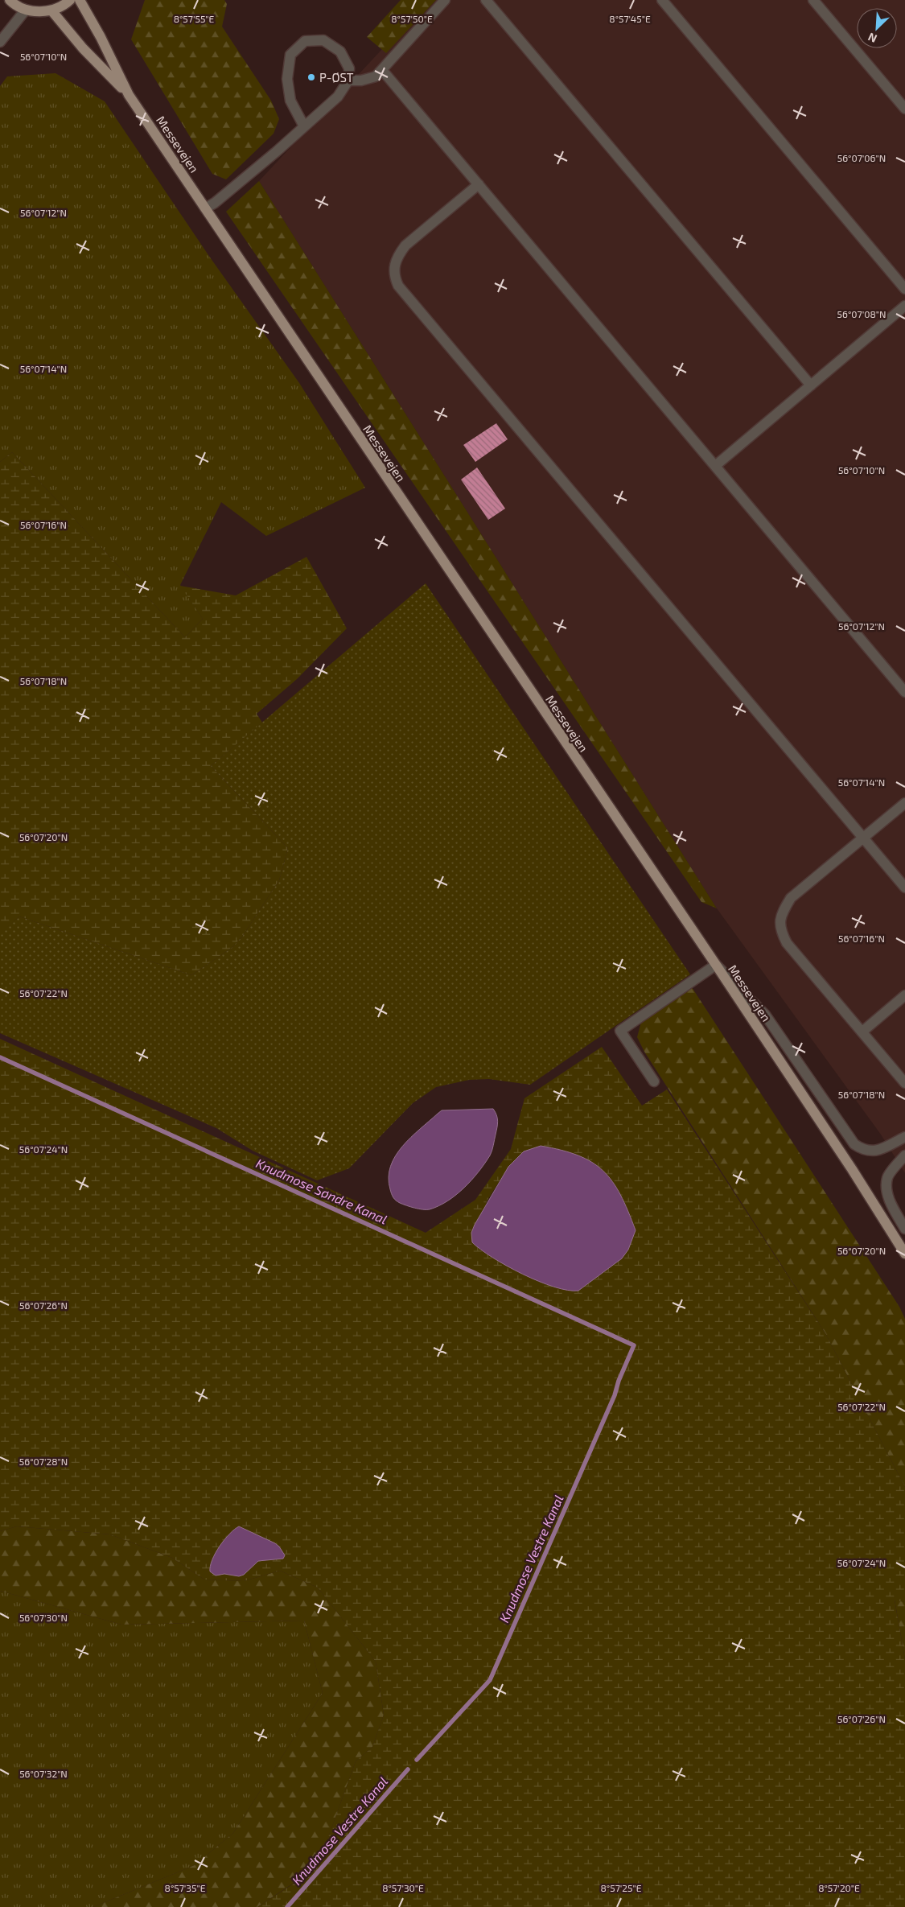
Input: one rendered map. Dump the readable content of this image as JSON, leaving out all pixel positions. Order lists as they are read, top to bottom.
{
  "streets": {
    "main road": ["Messevejen"]
  },
  "water": ["Knudmose Søndre Kanal", "Knudmose Vestre Kanal"],
  "places": ["P-ØST"],
  "north": "bottom left",
  "coordinates": [
    "8°57'55\"E",
    "8°57'50\"E",
    "8°57'45\"E",
    "56°07'10\"N",
    "56°07'06\"N",
    "56°07'12\"N",
    "56°07'08\"N",
    "56°07'14\"N",
    "56°07'16\"N",
    "56°07'18\"N",
    "56°07'20\"N",
    "56°07'22\"N",
    "56°07'24\"N",
    "56°07'26\"N",
    "56°07'28\"N",
    "56°07'30\"N",
    "56°07'32\"N",
    "8°57'35\"E",
    "8°57'30\"E",
    "8°57'25\"E",
    "8°57'20\"E"
  ]
}
